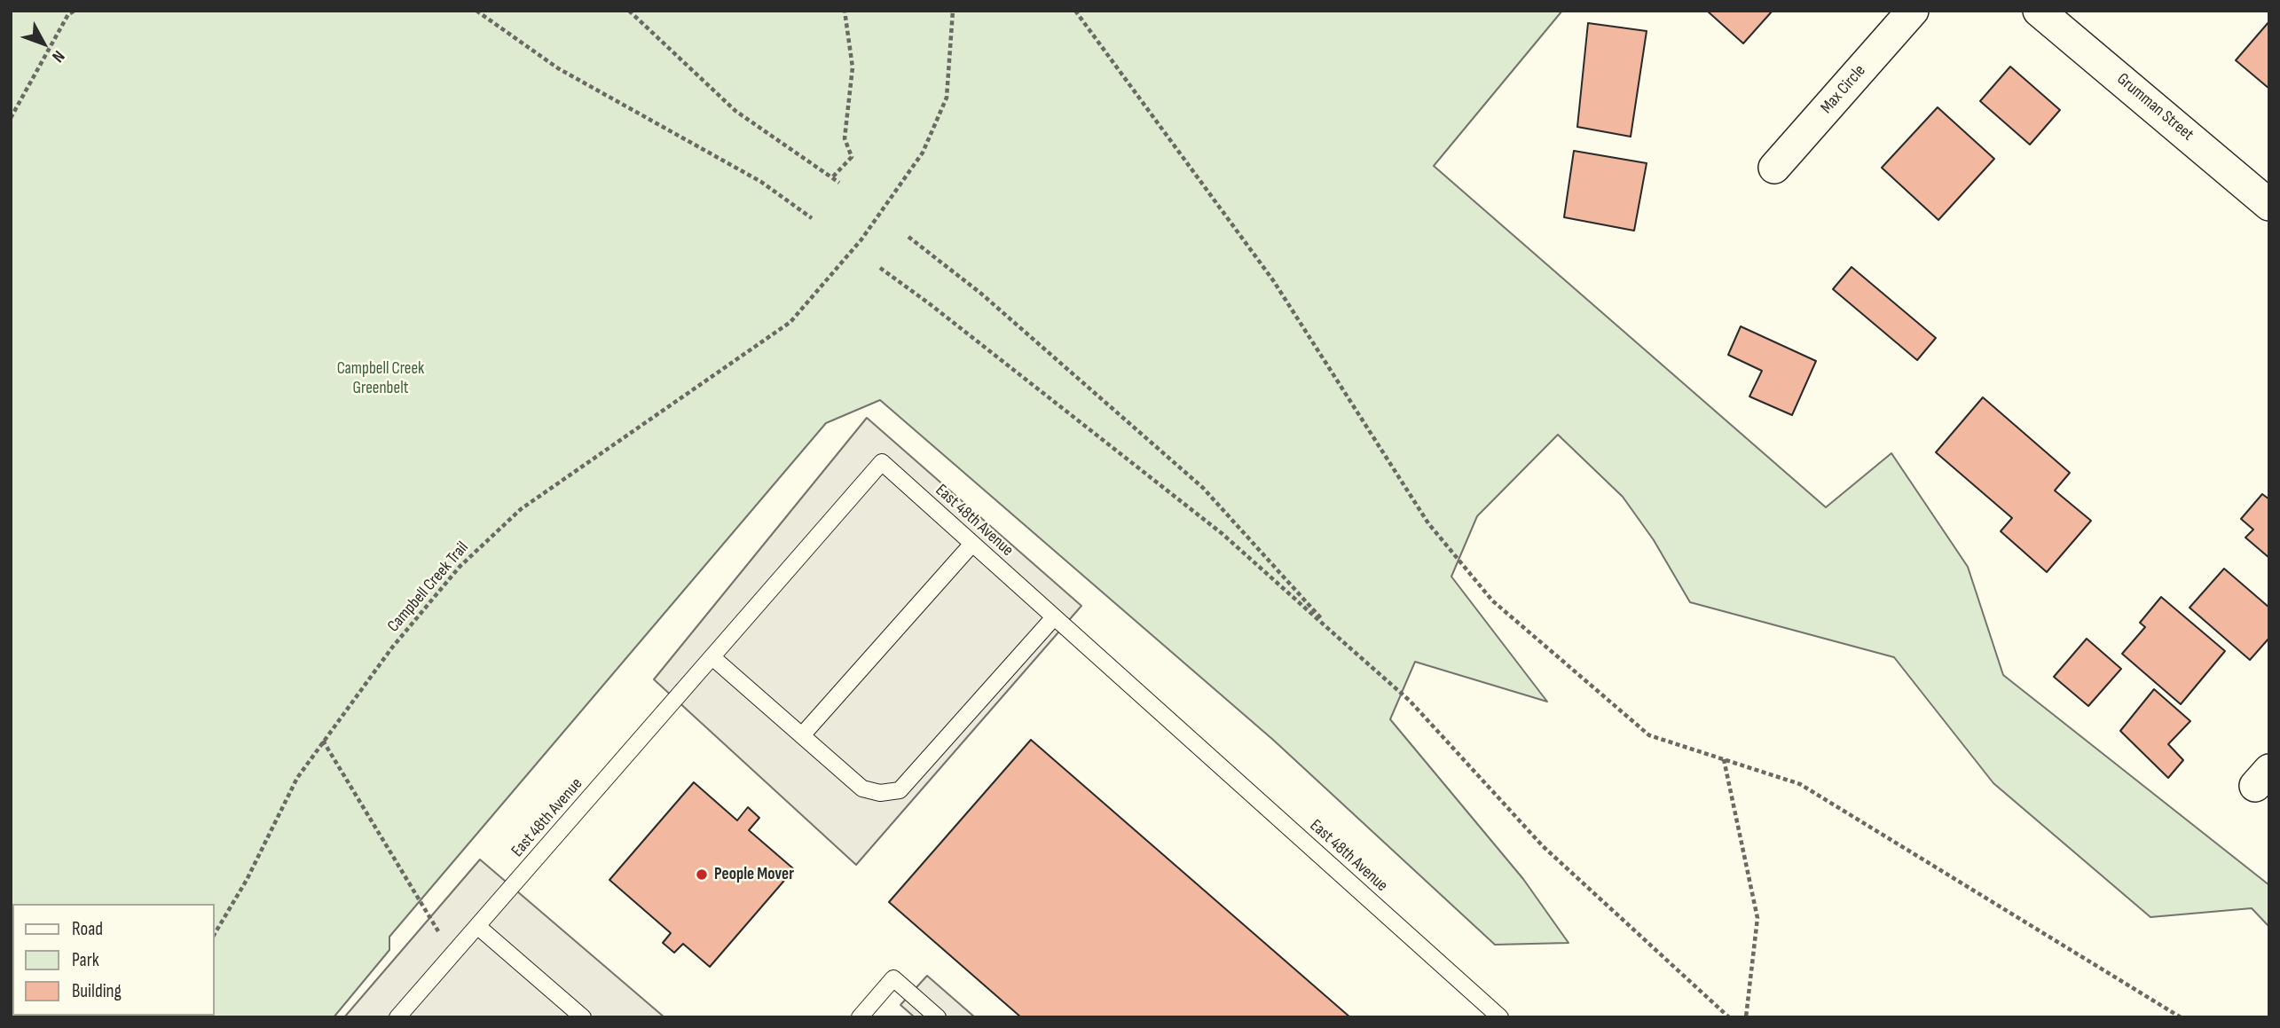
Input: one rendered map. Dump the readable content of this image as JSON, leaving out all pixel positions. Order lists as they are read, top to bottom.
{
  "streets": {
    "street": ["Max Circle", "Grumman Street"],
    "lane": ["East 48th Avenue"],
    "path": ["Campbell Creek Trail"]
  },
  "parks": ["Campbell Creek Greenbelt"],
  "places": ["People Mover"],
  "legend": ["Road", "Park", "Building"],
  "north": "bottom right"
}
